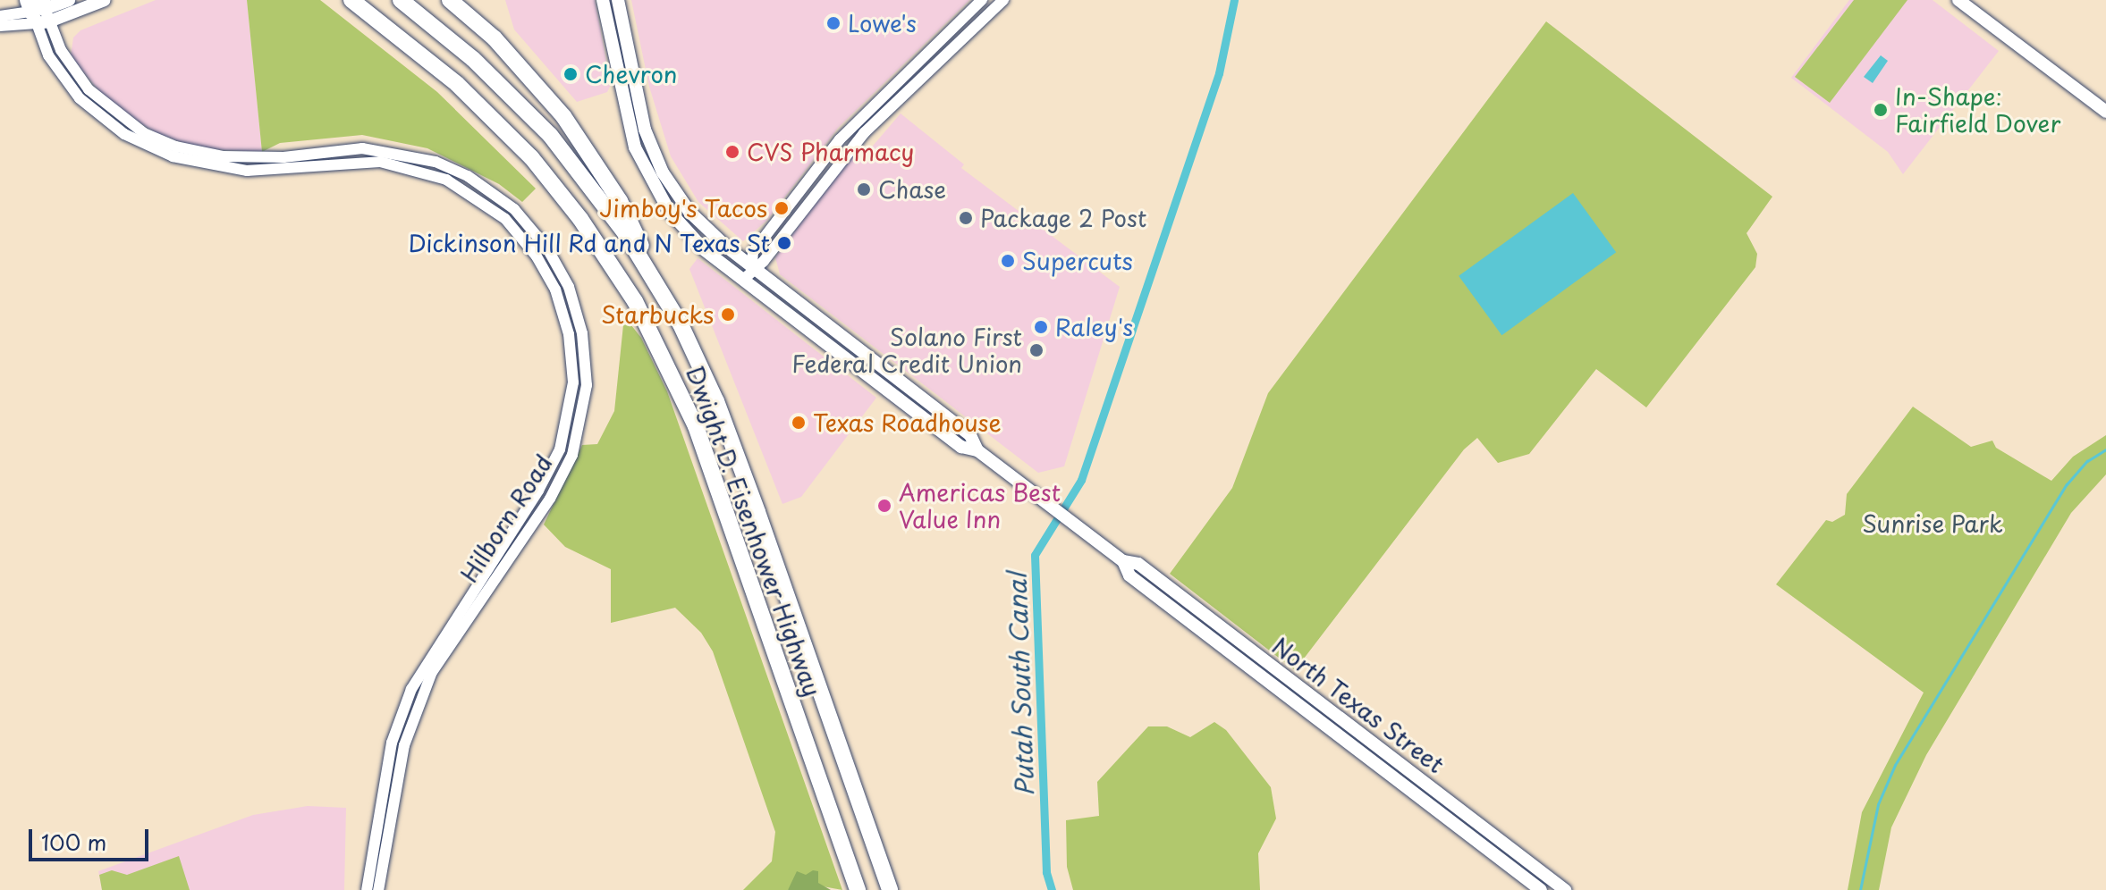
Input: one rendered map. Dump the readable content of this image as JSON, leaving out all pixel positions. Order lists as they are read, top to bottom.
{
  "streets": {
    "highway": ["Dwight D. Eisenhower Highway"],
    "main road": ["North Texas Street"],
    "street": ["Hilborn Road"]
  },
  "water": ["Putah South Canal"],
  "parks": ["Sunrise Park"],
  "places": [
    "Lowe's",
    "Chevron",
    "In-Shape: Fairfield Dover",
    "CVS Pharmacy",
    "Chase",
    "Jimboy's Tacos",
    "Package 2 Post",
    "Dickinson Hill Rd and N Texas St",
    "Supercuts",
    "Starbucks",
    "Raley's",
    "Solano First Federal Credit Union",
    "Texas Roadhouse",
    "Americas Best Value Inn"
  ],
  "scale_bar": "100 m"
}
